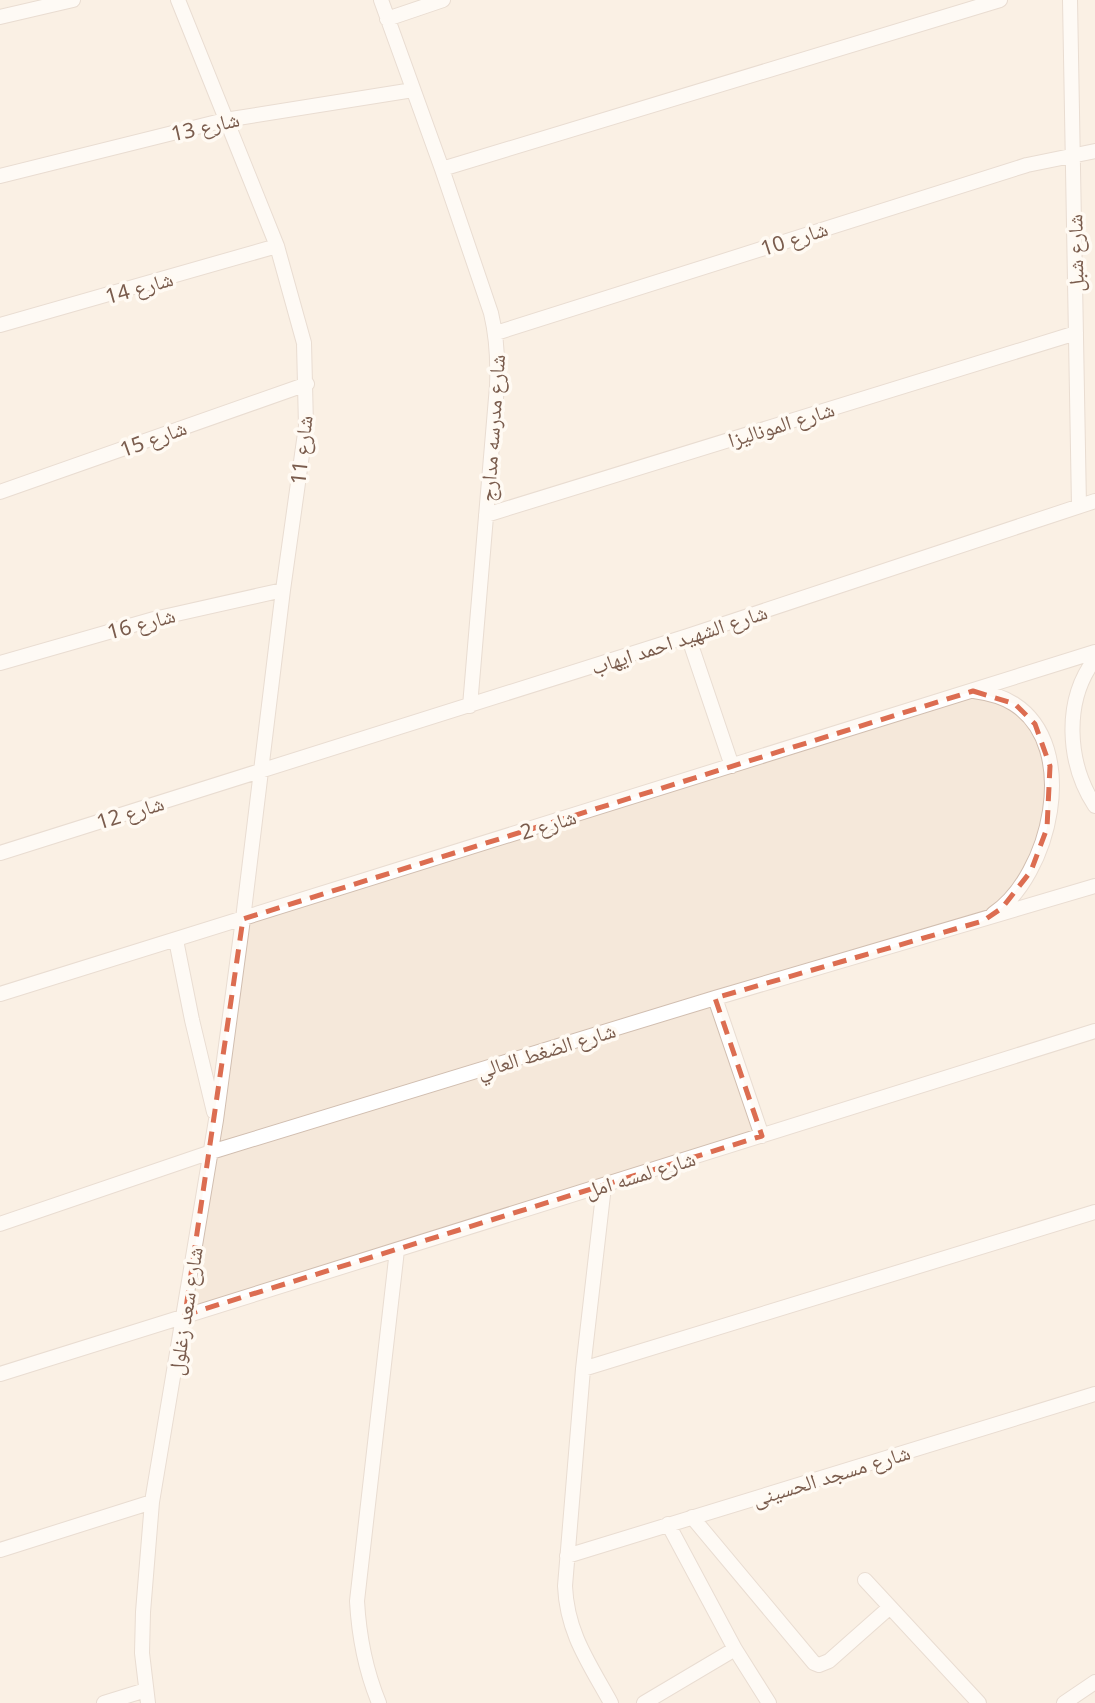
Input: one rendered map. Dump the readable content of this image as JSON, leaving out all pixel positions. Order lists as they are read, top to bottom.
{
  "streets": {
    "street": [
      "شارع 13",
      "شارع 10",
      "شارع شبل",
      "شارع 14",
      "شارع الموناليزا",
      "شارع مدرسه مدارج",
      "شارع 15",
      "شارع 11",
      "شارع 16",
      "شارع الشهيد احمد ايهاب",
      "شارع 12",
      "شارع 2",
      "شارع الضغط العالي",
      "شارع لمسه امل",
      "شارع سعد زغلول",
      "شارع مسجد الحسينى"
    ]
  },
  "crossings": [
    ["شارع 13", "شارع مدرسه مدارج"],
    ["شارع 13", "شارع 11"],
    ["شارع 10", "شارع شبل"],
    ["شارع 10", "شارع مدرسه مدارج"],
    ["شارع شبل", "شارع الموناليزا"],
    ["شارع شبل", "شارع الشهيد احمد ايهاب"],
    ["شارع 14", "شارع 11"],
    ["شارع الموناليزا", "شارع مدرسه مدارج"],
    ["شارع مدرسه مدارج", "شارع الشهيد احمد ايهاب"],
    ["شارع 15", "شارع 11"],
    ["شارع 11", "شارع 16"],
    ["شارع 11", "شارع الشهيد احمد ايهاب"],
    ["شارع 11", "شارع 12"],
    ["شارع 11", "شارع 2"],
    ["شارع 11", "شارع سعد زغلول"],
    ["شارع الشهيد احمد ايهاب", "شارع 12"],
    ["شارع 2", "شارع سعد زغلول"],
    ["شارع الضغط العالي", "شارع سعد زغلول"],
    ["شارع لمسه امل", "شارع سعد زغلول"]
  ]
}
